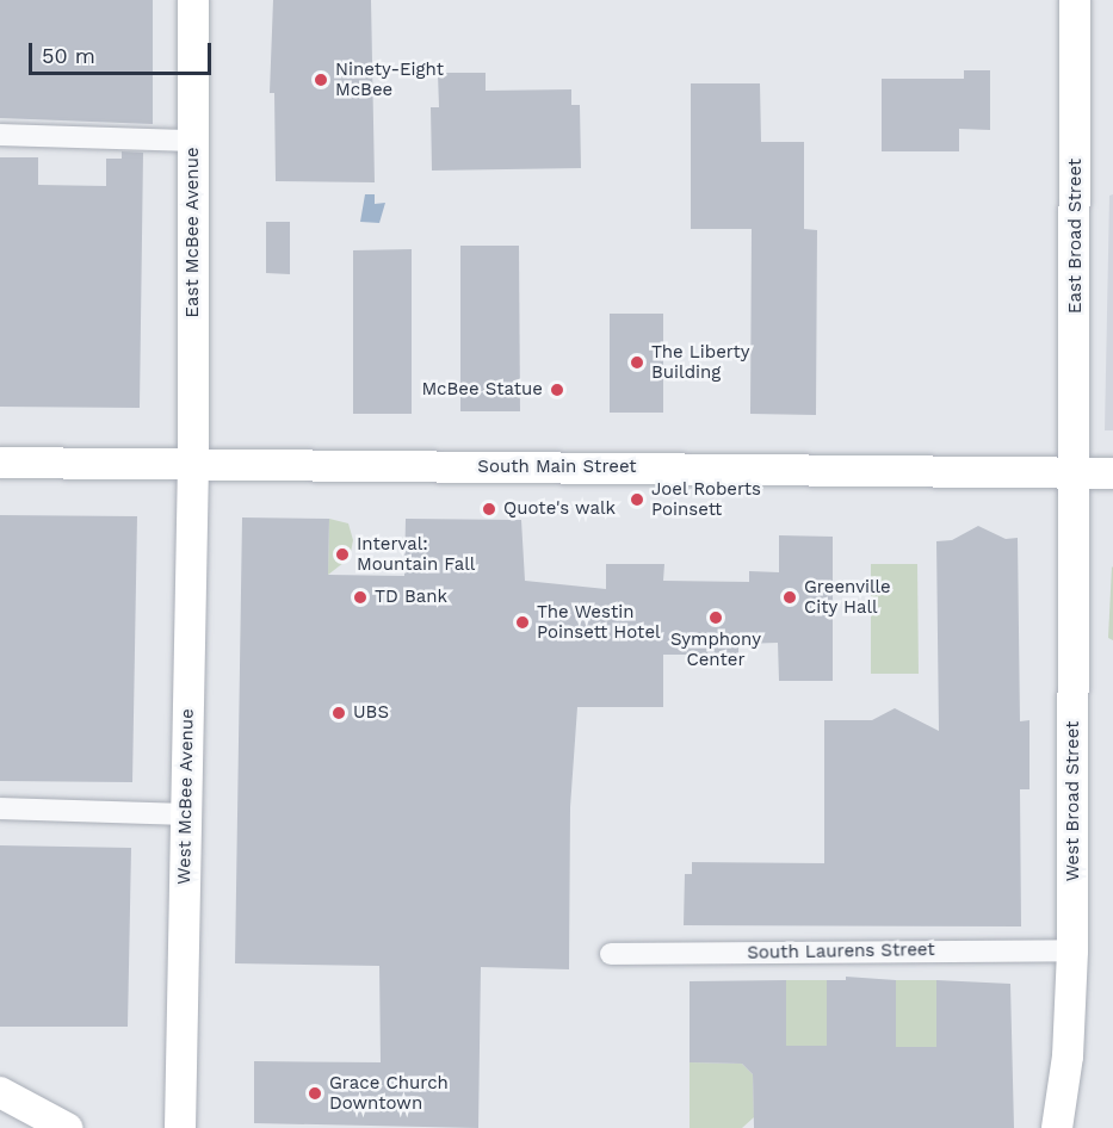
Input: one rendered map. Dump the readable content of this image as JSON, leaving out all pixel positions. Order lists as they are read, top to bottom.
{
  "streets": {
    "street": [
      "East McBee Avenue",
      "East Broad Street",
      "South Main Street",
      "West McBee Avenue",
      "West Broad Street",
      "South Laurens Street"
    ]
  },
  "crossings": [
    ["East McBee Avenue", "South Main Street"],
    ["East McBee Avenue", "West McBee Avenue"],
    ["East Broad Street", "South Main Street"],
    ["East Broad Street", "West Broad Street"],
    ["South Main Street", "West McBee Avenue"],
    ["South Main Street", "West Broad Street"],
    ["West Broad Street", "South Laurens Street"]
  ],
  "places": [
    "Ninety-Eight McBee",
    "The Liberty Building",
    "McBee Statue",
    "Joel Roberts Poinsett",
    "Quote's walk",
    "Interval: Mountain Fall",
    "TD Bank",
    "Greenville City Hall",
    "Symphony Center",
    "The Westin Poinsett Hotel",
    "UBS",
    "Grace Church Downtown"
  ],
  "scale_bar": "50 m"
}
